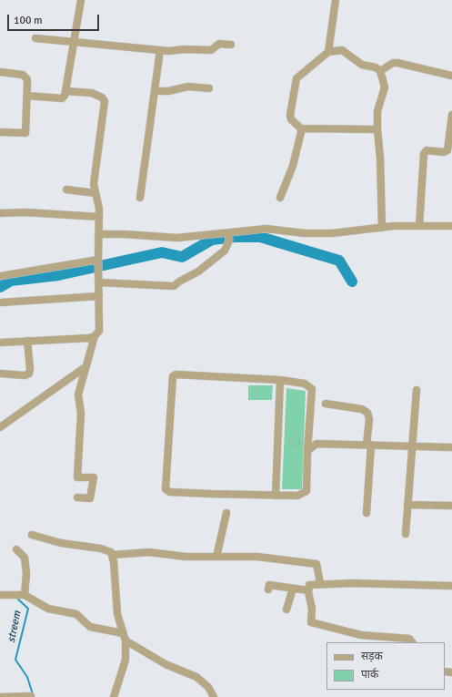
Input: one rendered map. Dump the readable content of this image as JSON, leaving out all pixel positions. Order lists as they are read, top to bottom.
{
  "water": ["streem"],
  "legend": ["सड़क", "पार्क"],
  "scale_bar": "100 m"
}
